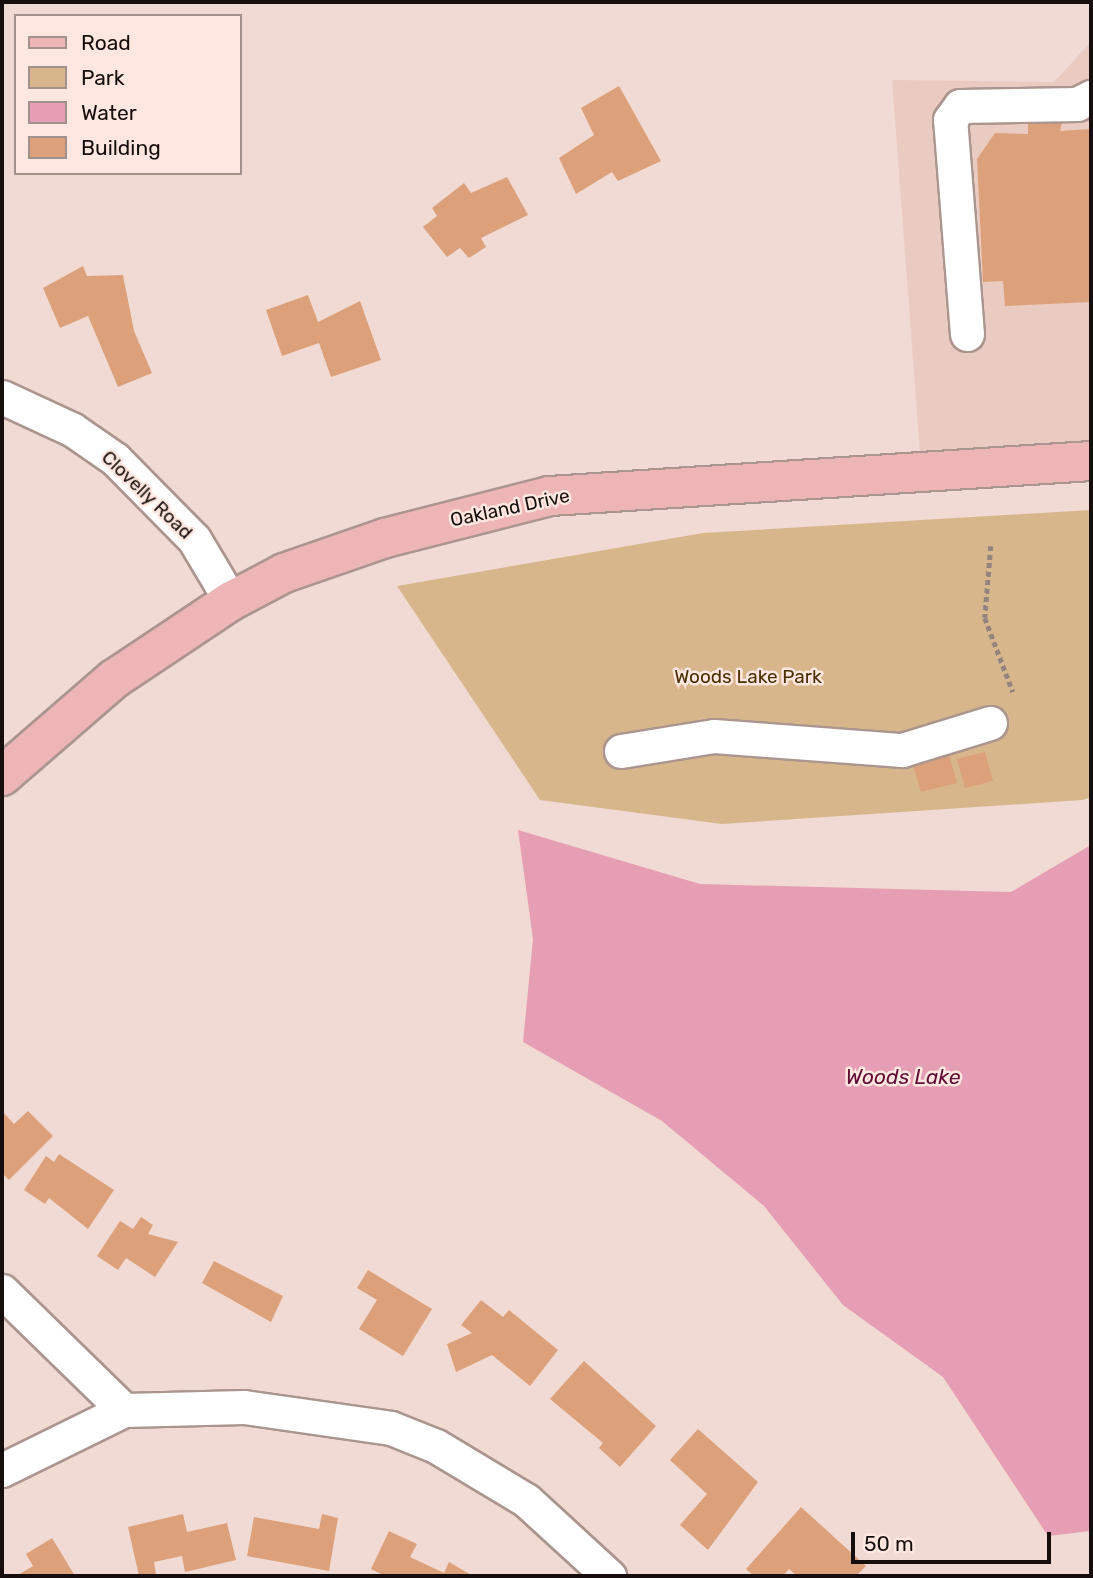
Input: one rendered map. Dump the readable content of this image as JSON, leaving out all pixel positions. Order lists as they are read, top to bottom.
{
  "streets": {
    "main road": ["Oakland Drive"],
    "street": ["Clovelly Road"]
  },
  "crossings": [
    ["Clovelly Road", "Oakland Drive"]
  ],
  "water": ["Woods Lake"],
  "parks": ["Woods Lake Park"],
  "legend": [
    "Road",
    "Park",
    "Water",
    "Building"
  ],
  "scale_bar": "50 m"
}
